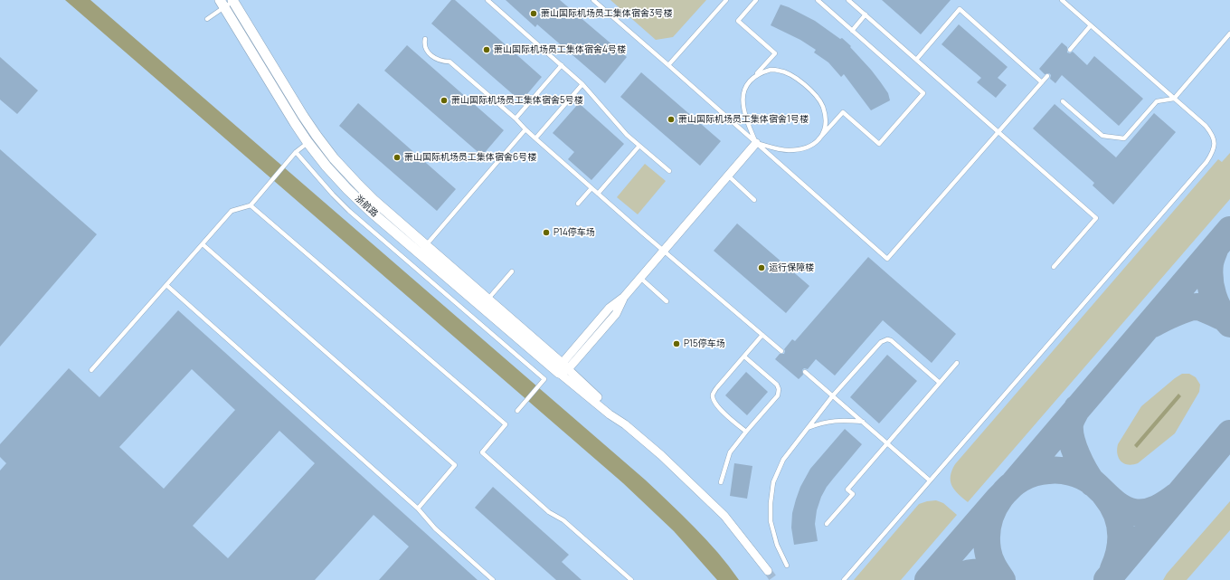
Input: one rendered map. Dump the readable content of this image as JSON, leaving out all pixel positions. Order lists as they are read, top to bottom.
{
  "streets": {
    "street": ["浙航路"]
  },
  "places": [
    "萧山国际机场员工集体宿舍3号楼",
    "萧山国际机场员工集体宿舍4号楼",
    "萧山国际机场员工集体宿舍5号楼",
    "萧山国际机场员工集体宿舍1号楼",
    "萧山国际机场员工集体宿舍6号楼",
    "P14停车场",
    "运行保障楼",
    "P15停车场"
  ]
}
